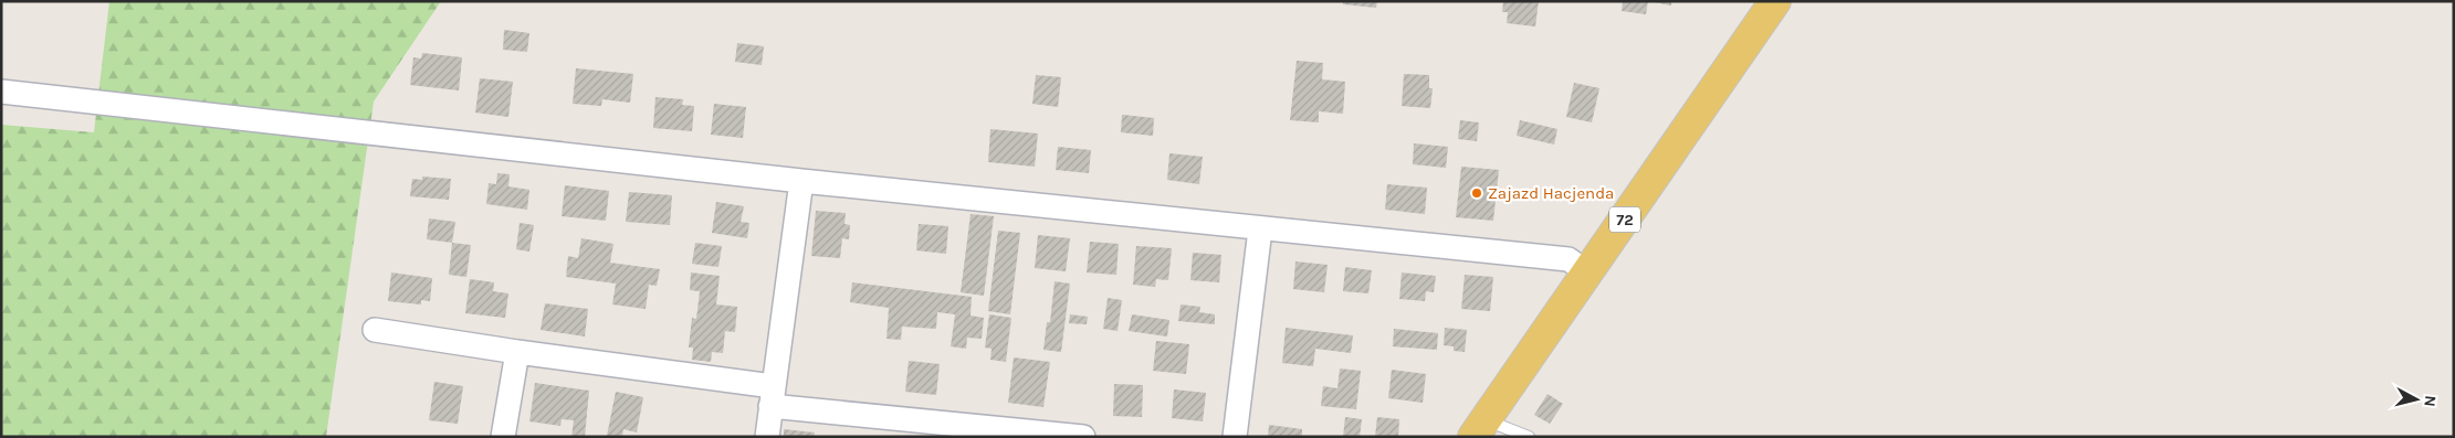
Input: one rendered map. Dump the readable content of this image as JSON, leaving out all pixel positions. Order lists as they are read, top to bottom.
{
  "streets": {
    "main road": ["72"]
  },
  "places": ["Zajazd Hacjenda"],
  "north": "right"
}
